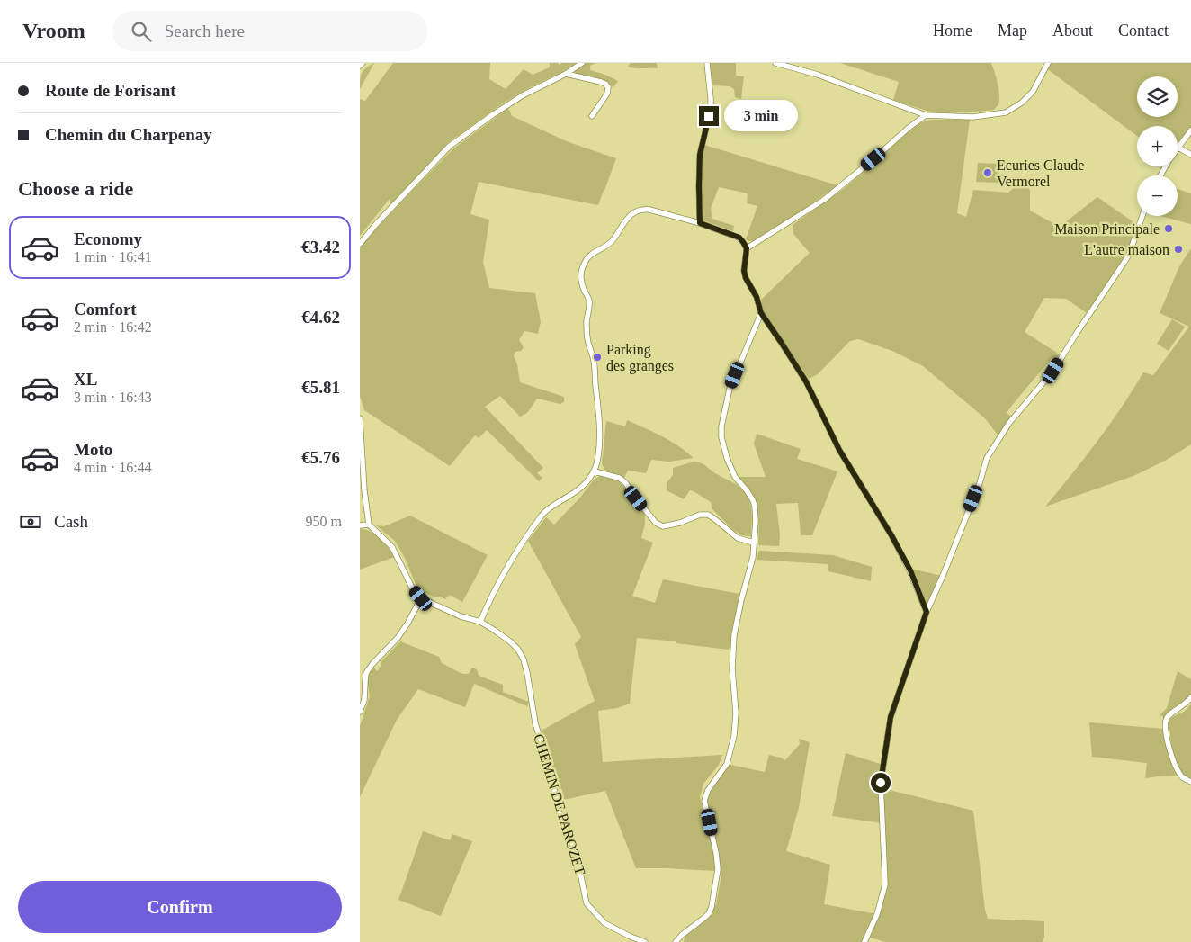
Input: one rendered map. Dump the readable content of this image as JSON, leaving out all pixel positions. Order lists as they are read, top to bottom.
{
  "streets": {
    "street": ["CHEMIN DE PAROZET"]
  },
  "places": [
    "Ecuries Claude Vermorel",
    "Maison Principale",
    "L'autre maison",
    "Parking des granges"
  ],
  "page": {
    "header": "Vroom",
    "search": "Search here",
    "nav": [
      "Home",
      "Map",
      "About",
      "Contact"
    ],
    "banner": ["Route de Forisant", "Chemin du Charpenay"],
    "map_buttons": ["+", "−"],
    "bubble": "3 min",
    "heading": "Choose a ride",
    "list": [
      {
        "name": "Economy",
        "note": "1 min · 16:41",
        "value": "€3.42"
      },
      {
        "name": "Comfort",
        "note": "2 min · 16:42",
        "value": "€4.62"
      },
      {
        "name": "XL",
        "note": "3 min · 16:43",
        "value": "€5.81"
      },
      {
        "name": "Moto",
        "note": "4 min · 16:44",
        "value": "€5.76"
      }
    ],
    "pay": ["Cash", "950 m"],
    "buttons": "Confirm"
  }
}
